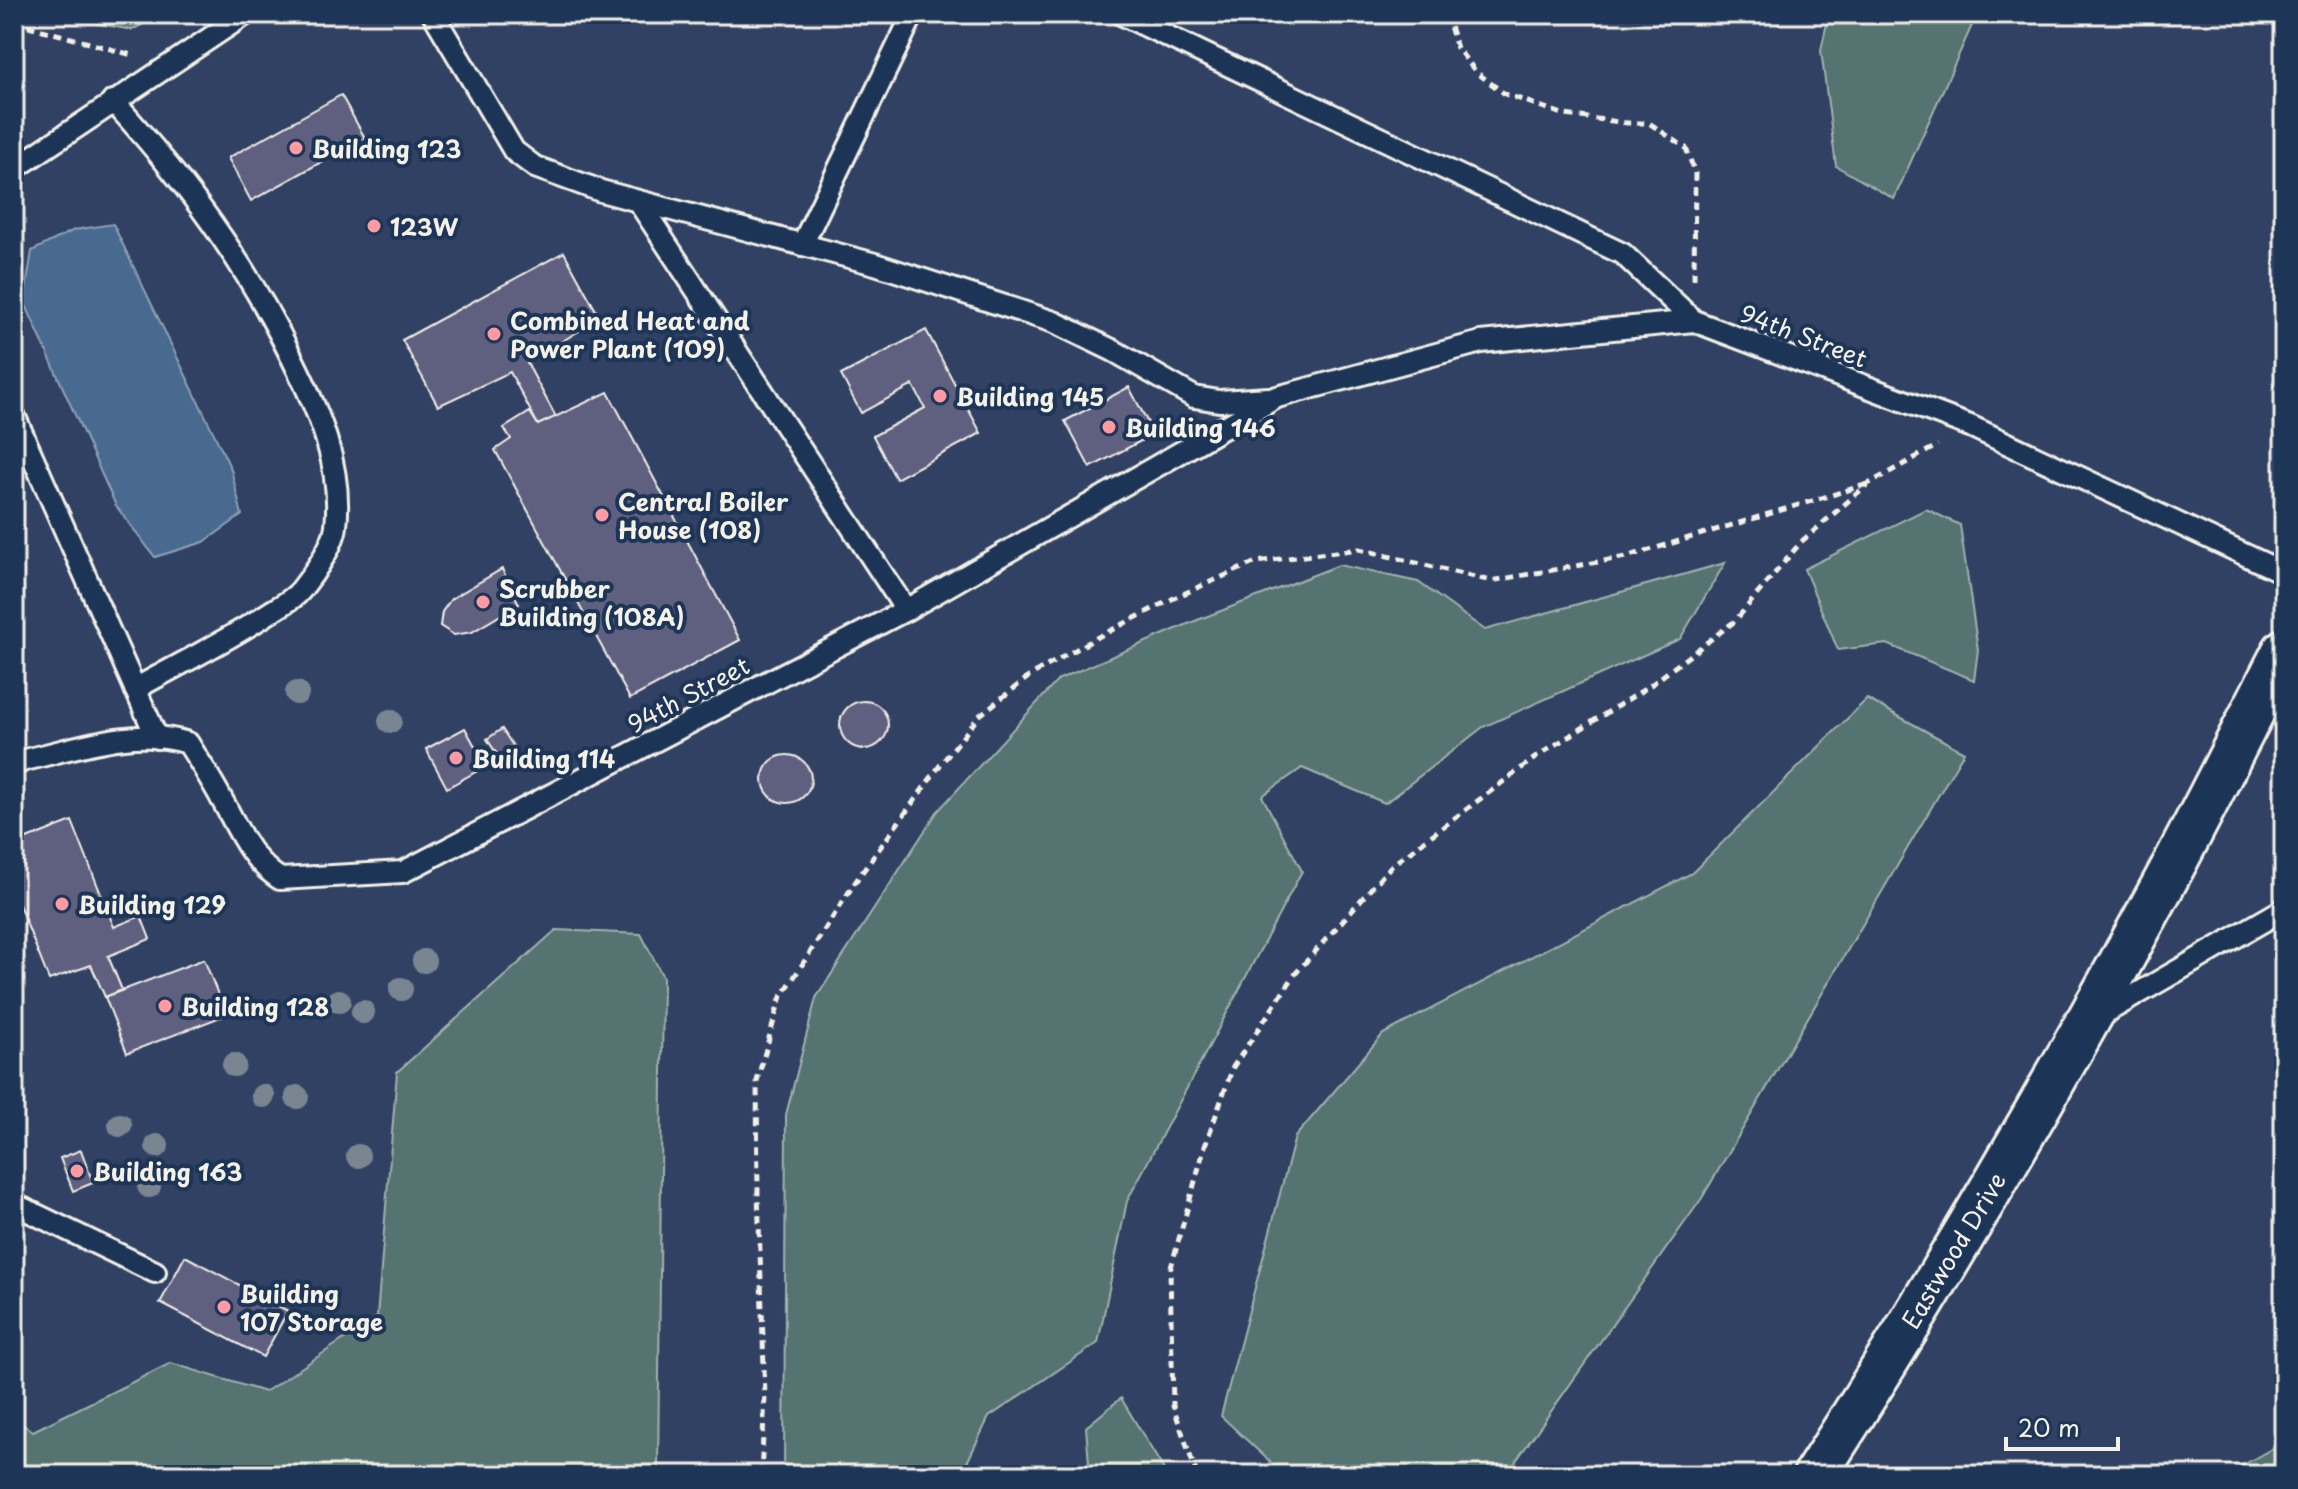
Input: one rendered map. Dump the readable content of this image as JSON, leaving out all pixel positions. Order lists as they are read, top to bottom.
{
  "streets": {
    "street": ["Eastwood Drive"],
    "lane": ["94th Street"]
  },
  "places": [
    "Building 123",
    "123W",
    "Combined Heat and Power Plant (109)",
    "Building 145",
    "Building 146",
    "Central Boiler House (108)",
    "Scrubber Building (108A)",
    "Building 114",
    "Building 129",
    "Building 128",
    "Building 163",
    "Building 107 Storage"
  ],
  "scale_bar": "20 m"
}
